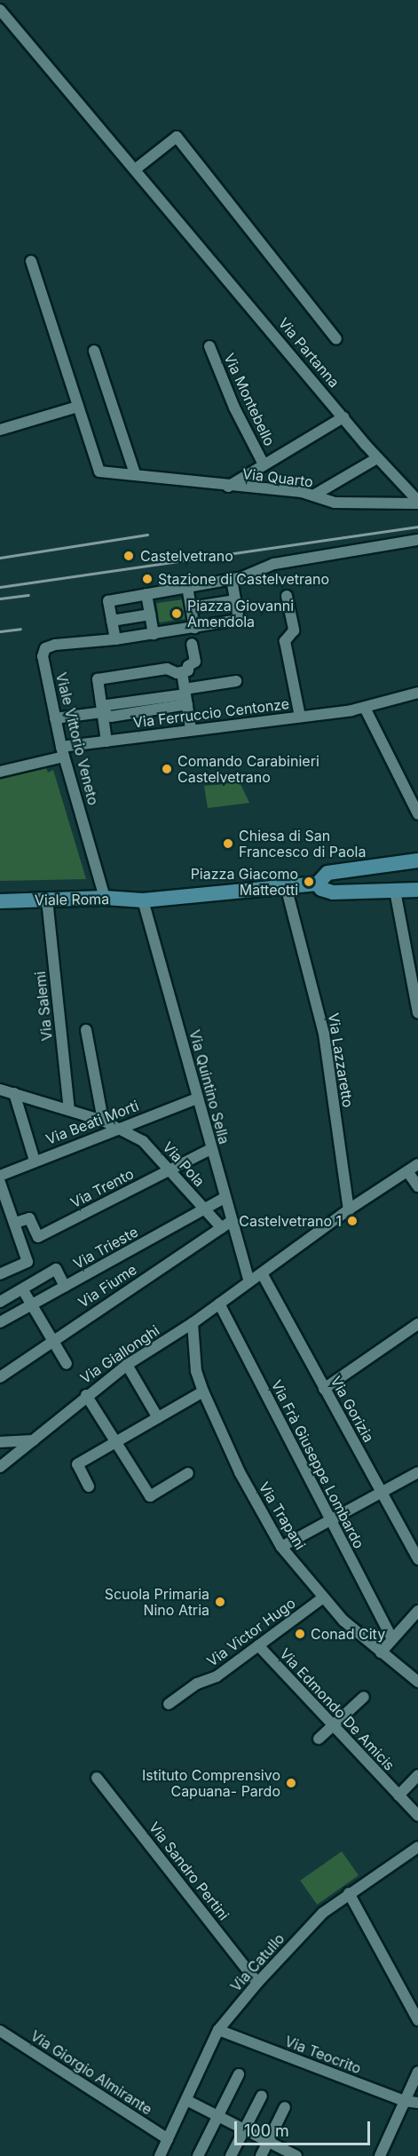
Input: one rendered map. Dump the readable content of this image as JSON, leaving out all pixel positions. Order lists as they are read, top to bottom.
{
  "streets": {
    "main road": ["Viale Roma"],
    "street": [
      "Via Partanna",
      "Via Montebello",
      "Via Quarto",
      "Via Ferruccio Centonze",
      "Viale Vittorio Veneto",
      "Via Salemi",
      "Via Lazzaretto",
      "Via Quintino Sella",
      "Via Beati Morti",
      "Via Pola",
      "Via Trento",
      "Via Trieste",
      "Via Fiume",
      "Via Giallonghi",
      "Via Gorizia",
      "Via Frà Giuseppe Lombardo",
      "Via Trapani",
      "Via Victor Hugo",
      "Via Edmondo De Amicis",
      "Via Sandro Pertini",
      "Via Catullo",
      "Via Teocrito",
      "Via Giorgio Almirante"
    ]
  },
  "crossings": [
    ["Via Partanna", "Via Montebello"],
    ["Via Partanna", "Via Quarto"],
    ["Via Montebello", "Via Quarto"],
    ["Via Ferruccio Centonze", "Viale Vittorio Veneto"],
    ["Viale Vittorio Veneto", "Viale Roma"],
    ["Viale Roma", "Via Salemi"],
    ["Viale Roma", "Via Quintino Sella"],
    ["Via Salemi", "Via Pola"],
    ["Via Lazzaretto", "Via Giallonghi"],
    ["Via Quintino Sella", "Via Beati Morti"],
    ["Via Quintino Sella", "Via Trento"],
    ["Via Quintino Sella", "Via Trieste"],
    ["Via Quintino Sella", "Via Fiume"],
    ["Via Quintino Sella", "Via Giallonghi"],
    ["Via Beati Morti", "Via Pola"],
    ["Via Pola", "Via Trento"],
    ["Via Pola", "Via Trieste"],
    ["Via Pola", "Via Fiume"],
    ["Via Giallonghi", "Via Gorizia"],
    ["Via Giallonghi", "Via Frà Giuseppe Lombardo"],
    ["Via Giallonghi", "Via Trapani"],
    ["Via Trapani", "Via Victor Hugo"],
    ["Via Victor Hugo", "Via Edmondo De Amicis"],
    ["Via Sandro Pertini", "Via Catullo"],
    ["Via Catullo", "Via Teocrito"],
    ["Via Catullo", "Via Giorgio Almirante"]
  ],
  "places": [
    "Castelvetrano",
    "Stazione di Castelvetrano",
    "Piazza Giovanni Amendola",
    "Comando Carabinieri Castelvetrano",
    "Chiesa di San Francesco di Paola",
    "Piazza Giacomo Matteotti",
    "Castelvetrano 1",
    "Scuola Primaria Nino Atria",
    "Conad City",
    "Istituto Comprensivo Capuana- Pardo"
  ],
  "scale_bar": "100 m"
}
